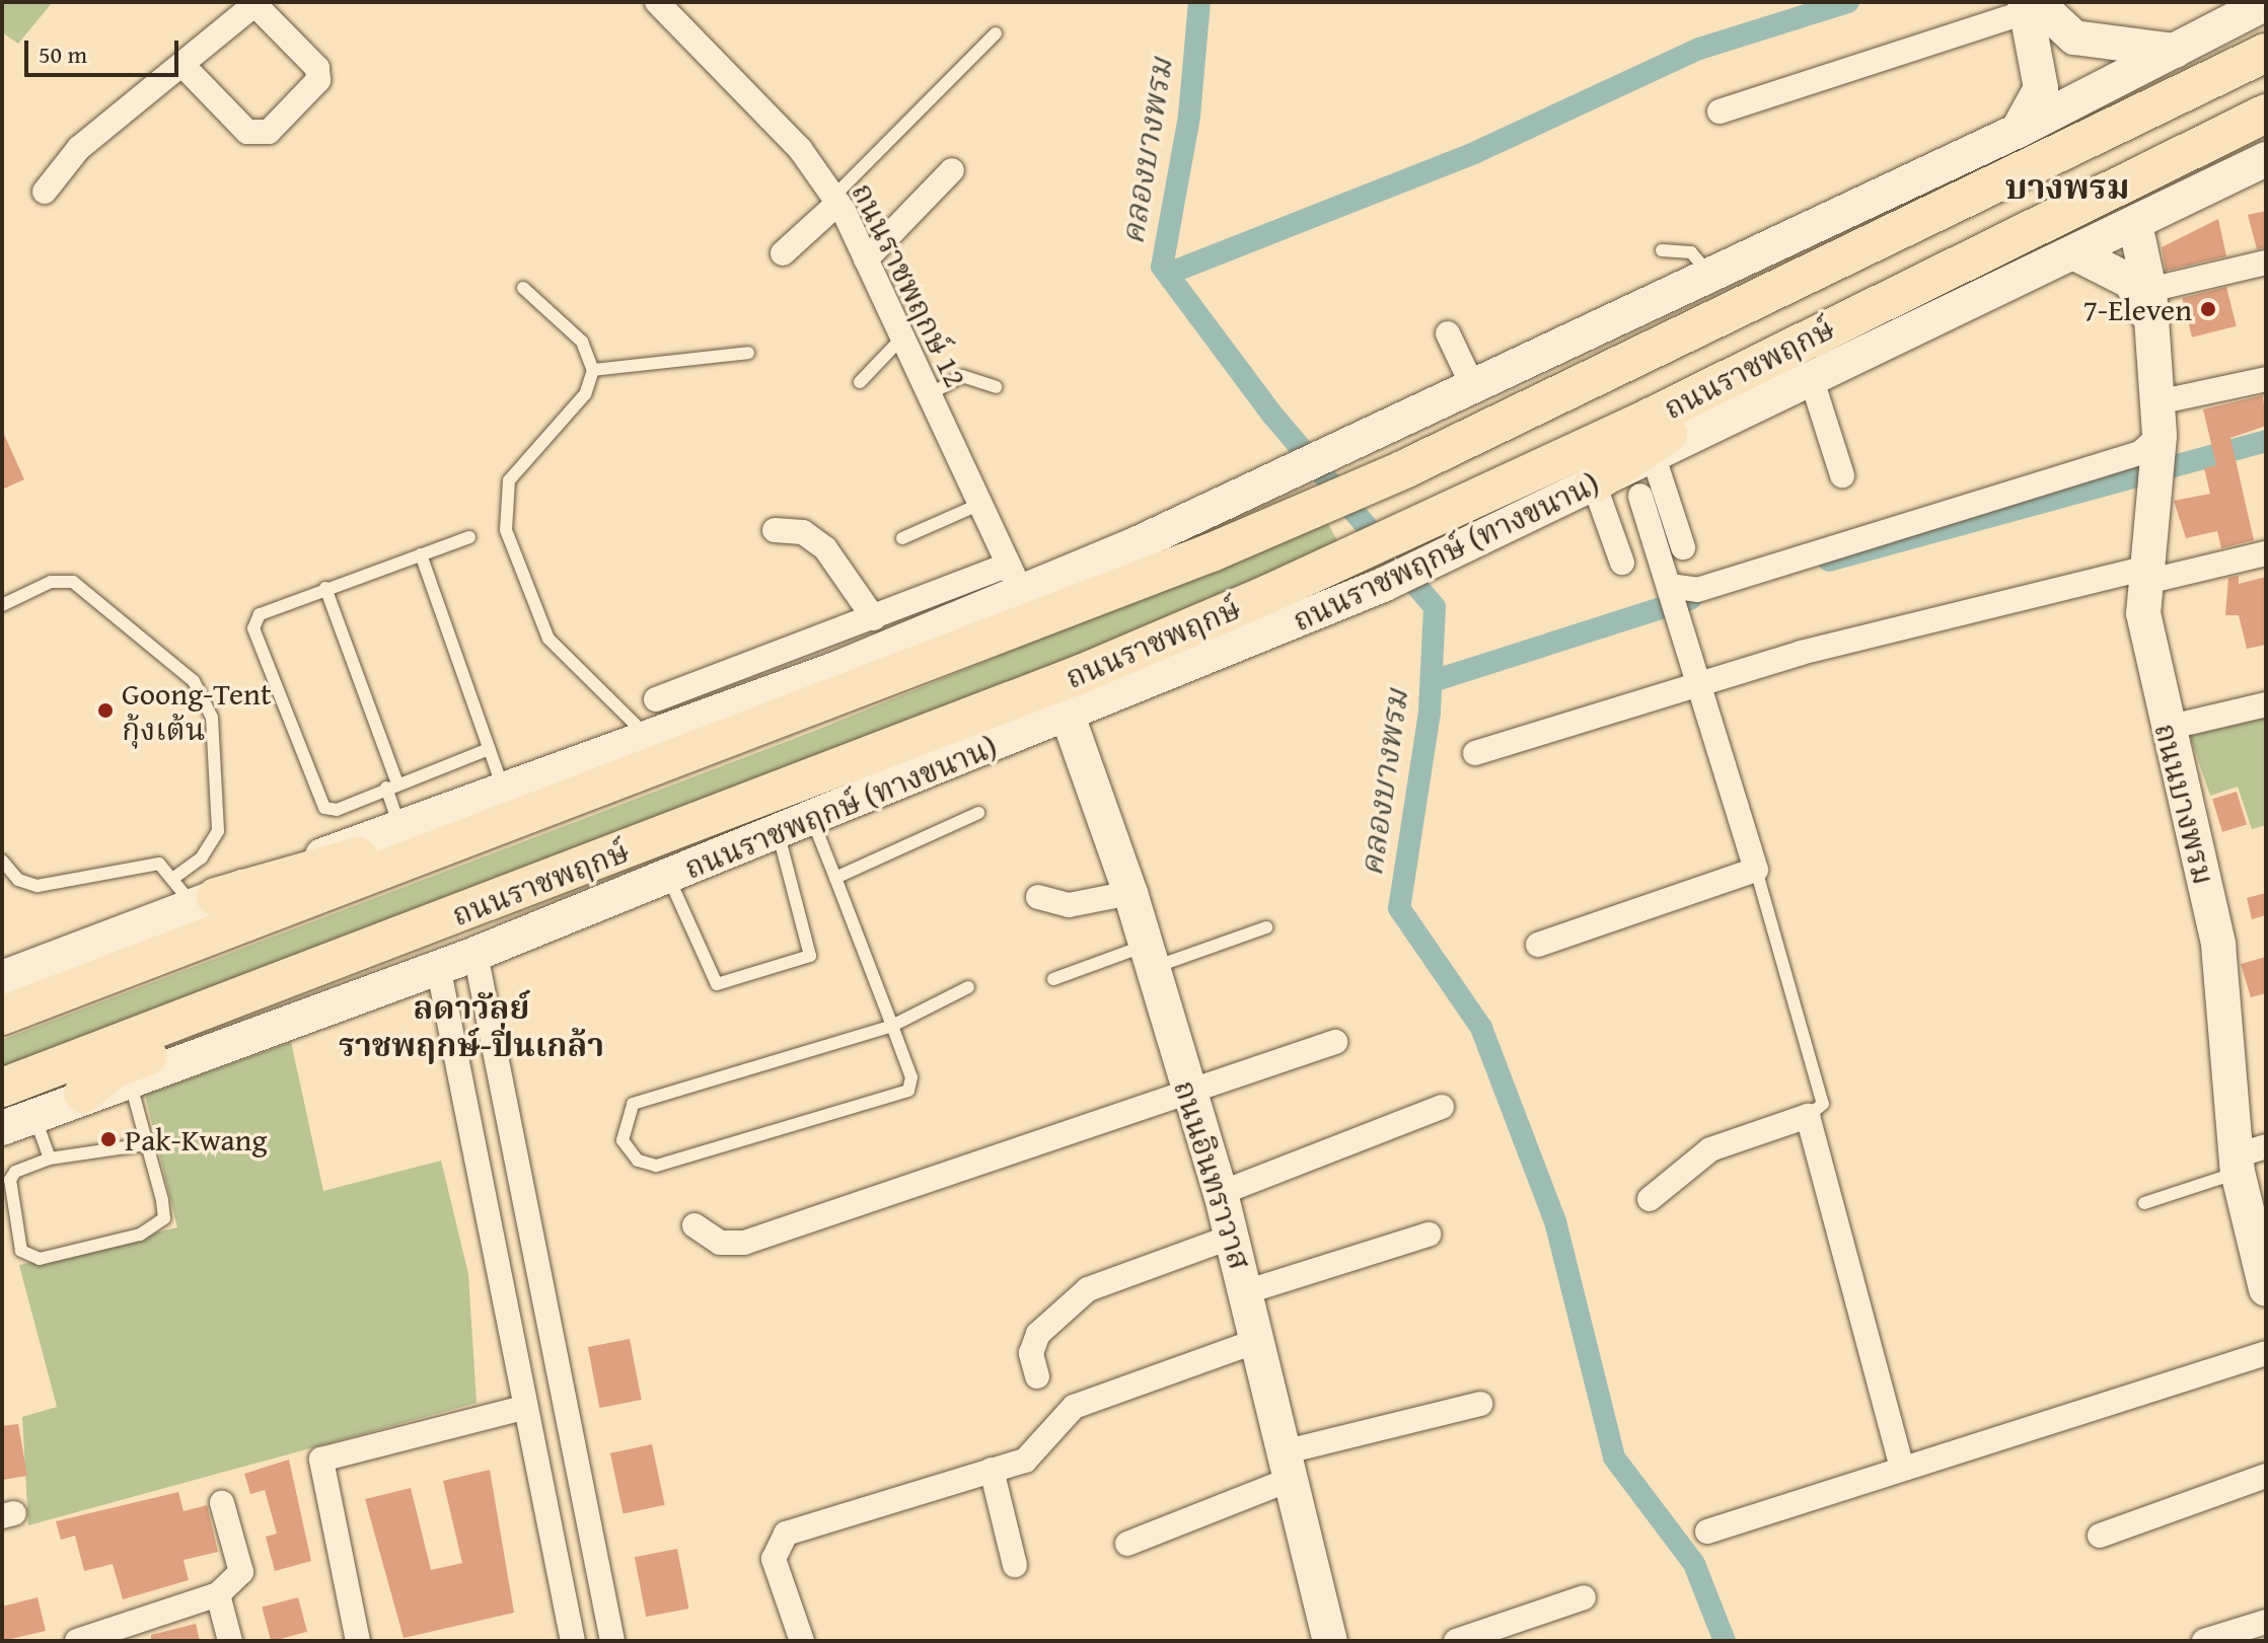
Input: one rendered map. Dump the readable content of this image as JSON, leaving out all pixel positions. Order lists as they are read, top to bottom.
{
  "streets": {
    "main road": [
      "ถนนราชพฤกษ์",
      "ถนนราชพฤกษ์ (ทางขนาน)",
      "ถนนบางพรม",
      "ถนนอินทราวาส"
    ],
    "street": ["ถนนราชพฤกษ์ 12"]
  },
  "crossings": [
    ["ถนนราชพฤกษ์", "ถนนราชพฤกษ์ (ทางขนาน)"],
    ["ถนนราชพฤกษ์", "ถนนบางพรม"],
    ["ถนนราชพฤกษ์ (ทางขนาน)", "ถนนอินทราวาส"]
  ],
  "districts": ["บางพรม", "ลดาวัลย์ ราชพฤกษ์-ปิ่นเกล้า"],
  "water": ["คลองบางพรม"],
  "places": ["7-Eleven", "Goong-Tent กุ้งเต้น", "Pak-Kwang"],
  "scale_bar": "50 m"
}
